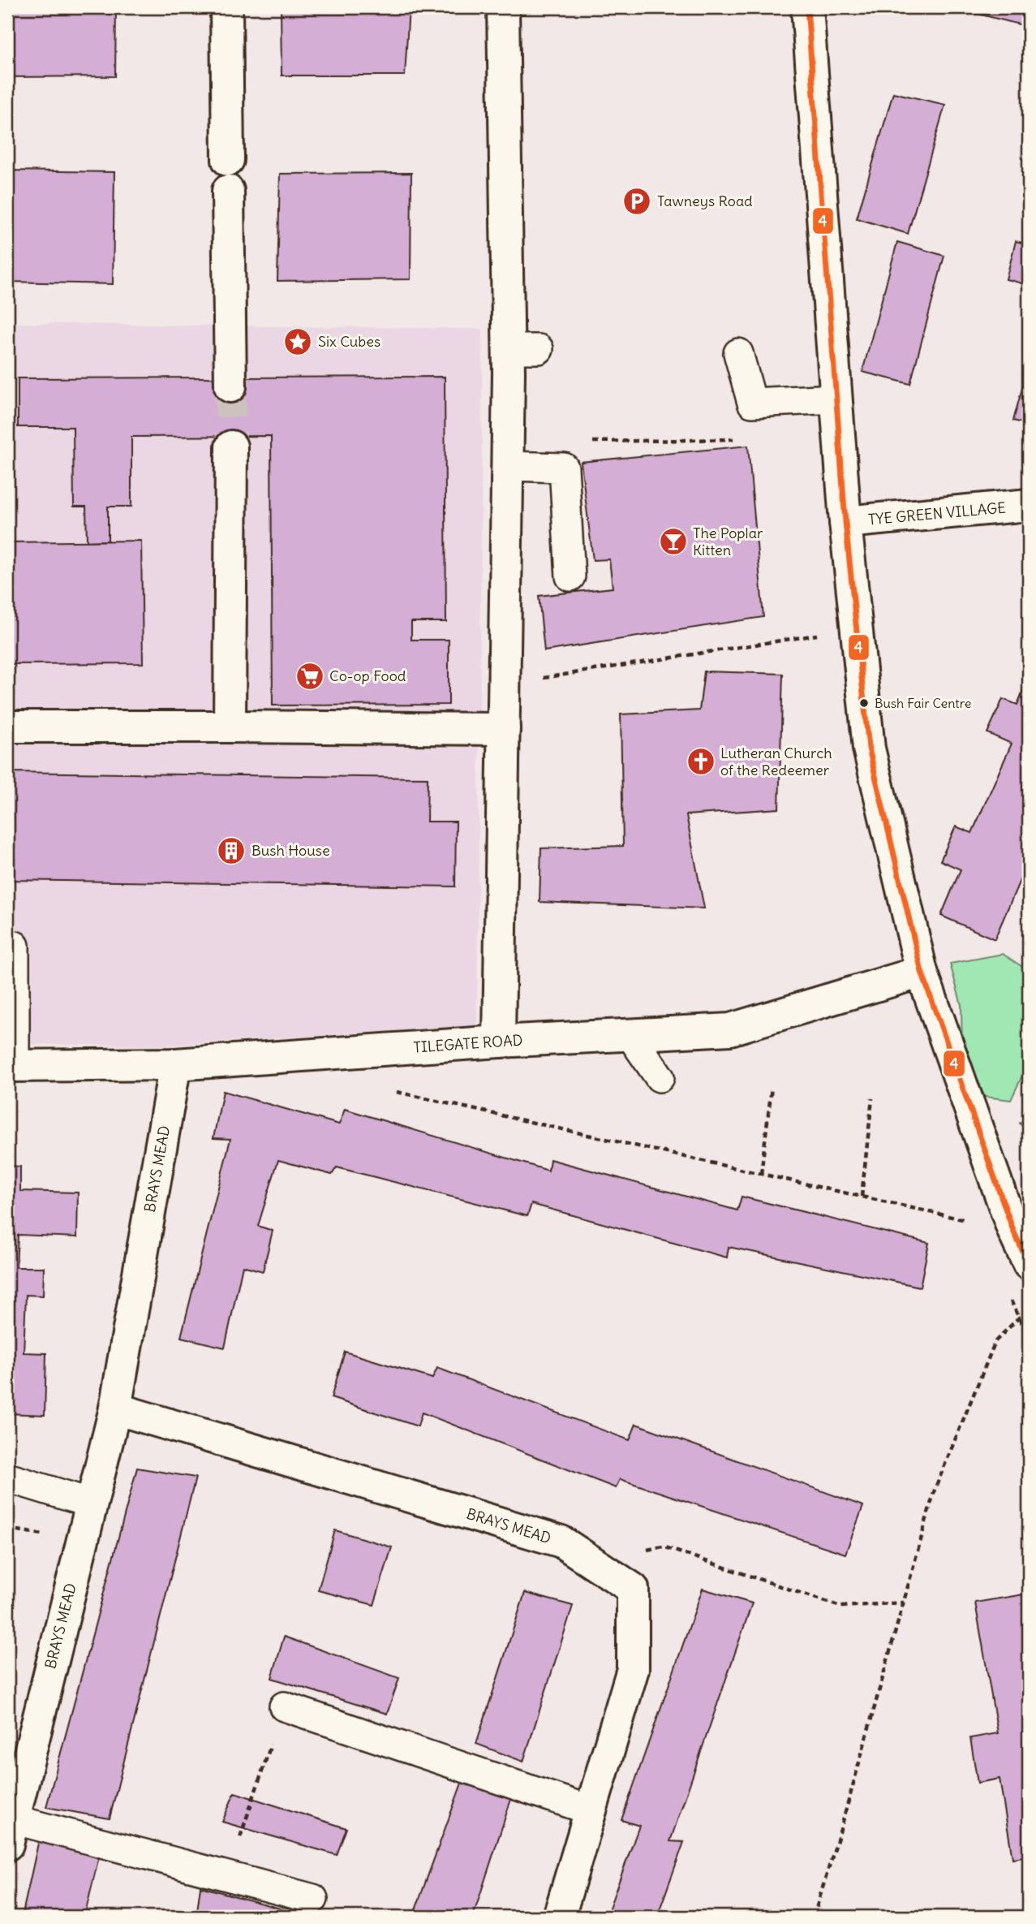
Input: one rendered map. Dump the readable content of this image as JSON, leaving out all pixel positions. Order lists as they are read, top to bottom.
{
  "streets": {
    "street": ["TYE GREEN VILLAGE", "TILEGATE ROAD", "BRAYS MEAD"]
  },
  "crossings": [
    ["TILEGATE ROAD", "BRAYS MEAD"]
  ],
  "places": {
    "parking": ["Tawneys Road"],
    "place": ["Six Cubes"],
    "bar": ["The Poplar Kitten"],
    "supermarket": ["Co-op Food"],
    "other": ["Bush Fair Centre"],
    "church": ["Lutheran Church of the Redeemer"],
    "building": ["Bush House"]
  },
  "lines": ["transit line 4"]
}
